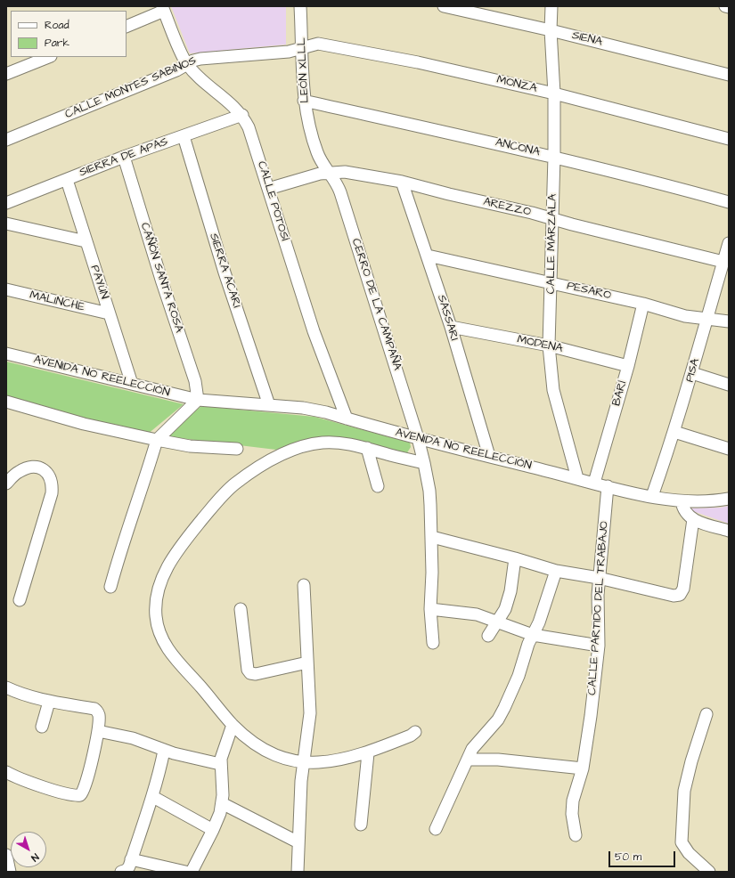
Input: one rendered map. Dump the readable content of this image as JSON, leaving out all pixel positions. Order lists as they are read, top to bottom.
{
  "streets": {
    "street": [
      "SIENA",
      "LEÓN XLLL",
      "MONZA",
      "CALLE MONTES SABINOS",
      "ANCONA",
      "SIERRA DE APAS",
      "CALLE POTOSÍ",
      "AREZZO",
      "CALLE MÁRZALA",
      "SIERRA ACARI",
      "CAÑÓN SANTA ROSA",
      "PAYÚN",
      "PESARO",
      "MALINCHE",
      "CERRO DE LA CAMPAÑA",
      "SASSARI",
      "MODENA",
      "PISA",
      "AVENIDA NO REELECCIÓN",
      "BARÍ",
      "CALLE PARTIDO DEL TRABAJO"
    ]
  },
  "crossings": [
    ["SIENA", "CALLE MÁRZALA"],
    ["LEÓN XLLL", "MONZA"],
    ["LEÓN XLLL", "CALLE MONTES SABINOS"],
    ["LEÓN XLLL", "ANCONA"],
    ["LEÓN XLLL", "AREZZO"],
    ["LEÓN XLLL", "CERRO DE LA CAMPAÑA"],
    ["MONZA", "CALLE MONTES SABINOS"],
    ["MONZA", "CALLE MÁRZALA"],
    ["CALLE MONTES SABINOS", "CALLE POTOSÍ"],
    ["ANCONA", "CALLE MÁRZALA"],
    ["SIERRA DE APAS", "CALLE POTOSÍ"],
    ["SIERRA DE APAS", "SIERRA ACARI"],
    ["SIERRA DE APAS", "CAÑÓN SANTA ROSA"],
    ["SIERRA DE APAS", "PAYÚN"],
    ["CALLE POTOSÍ", "AREZZO"],
    ["CALLE POTOSÍ", "AVENIDA NO REELECCIÓN"],
    ["AREZZO", "CALLE MÁRZALA"],
    ["AREZZO", "CERRO DE LA CAMPAÑA"],
    ["AREZZO", "SASSARI"],
    ["AREZZO", "PISA"],
    ["CALLE MÁRZALA", "PESARO"],
    ["CALLE MÁRZALA", "MODENA"],
    ["CALLE MÁRZALA", "AVENIDA NO REELECCIÓN"],
    ["SIERRA ACARI", "AVENIDA NO REELECCIÓN"],
    ["CAÑÓN SANTA ROSA", "AVENIDA NO REELECCIÓN"],
    ["PAYÚN", "MALINCHE"],
    ["PAYÚN", "AVENIDA NO REELECCIÓN"],
    ["PESARO", "SASSARI"],
    ["PESARO", "PISA"],
    ["PESARO", "BARÍ"],
    ["CERRO DE LA CAMPAÑA", "AVENIDA NO REELECCIÓN"],
    ["SASSARI", "MODENA"],
    ["SASSARI", "AVENIDA NO REELECCIÓN"],
    ["MODENA", "BARÍ"],
    ["PISA", "AVENIDA NO REELECCIÓN"],
    ["AVENIDA NO REELECCIÓN", "BARÍ"],
    ["AVENIDA NO REELECCIÓN", "CALLE PARTIDO DEL TRABAJO"]
  ],
  "legend": ["Road", "Park"],
  "scale_bar": "50 m",
  "north": "bottom right"
}
